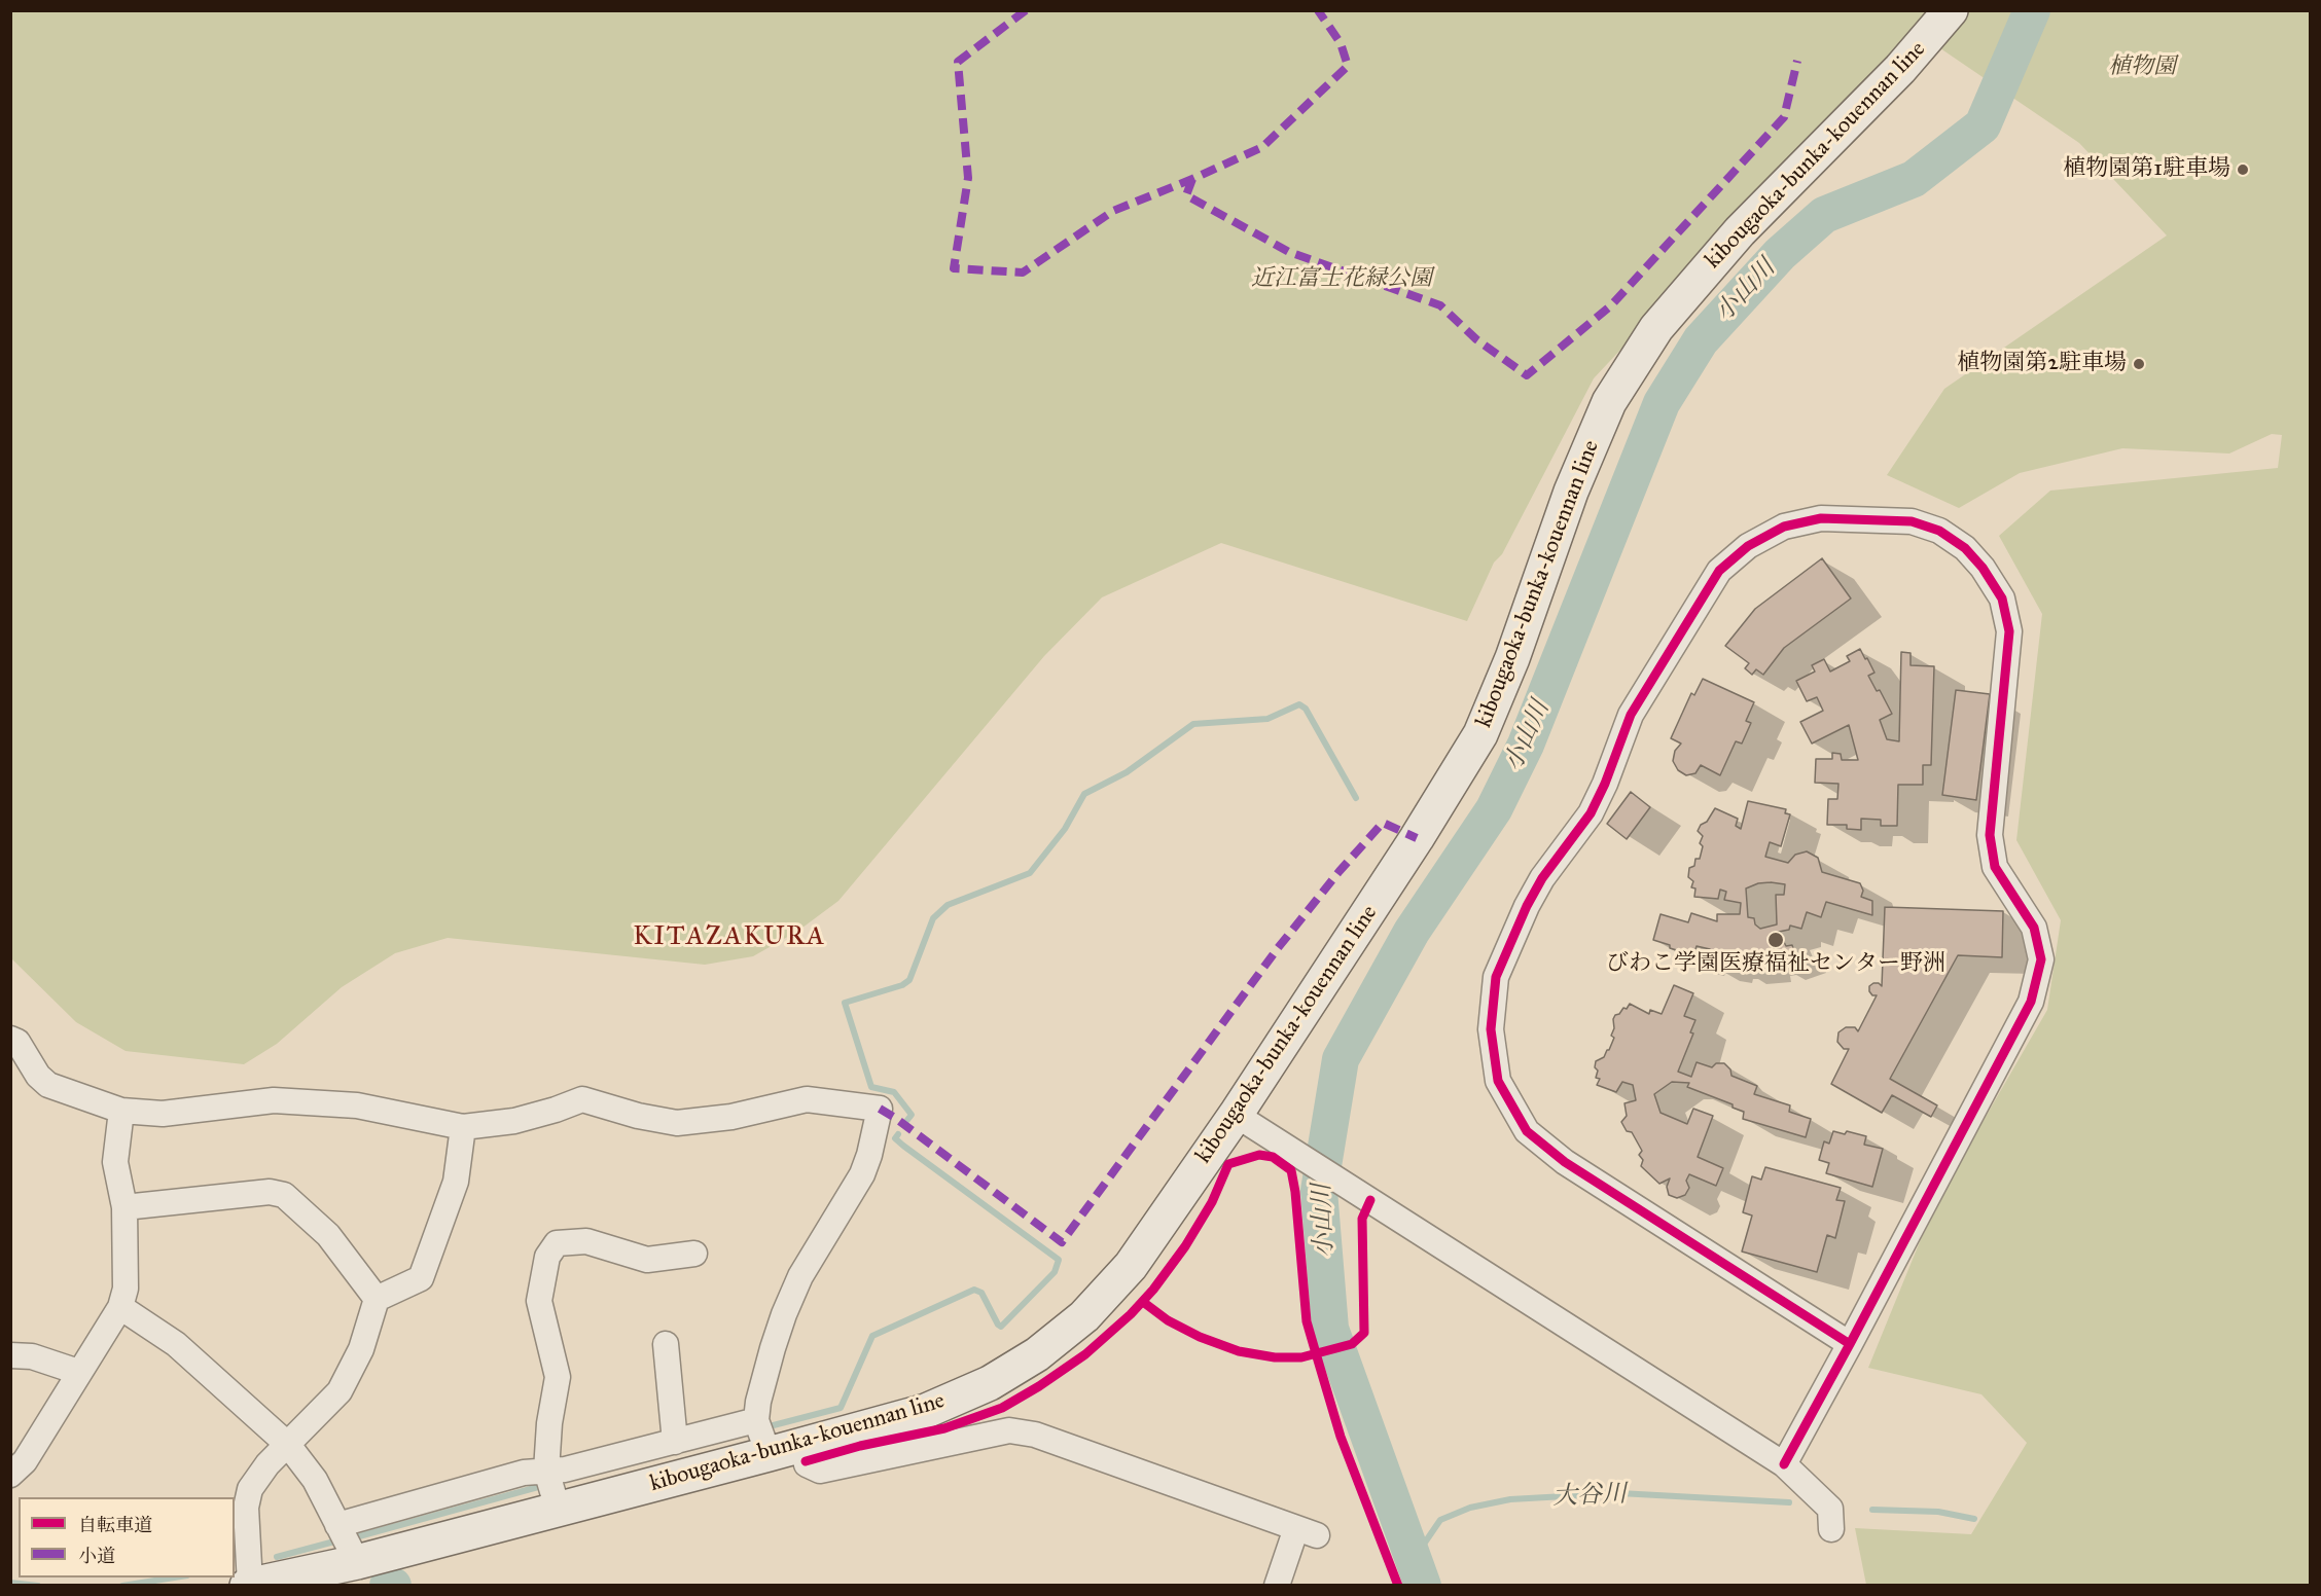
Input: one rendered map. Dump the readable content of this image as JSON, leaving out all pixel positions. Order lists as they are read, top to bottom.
{
  "streets": {
    "main road": ["kibougaoka-bunka-kouennan line"]
  },
  "districts": ["KITAZAKURA"],
  "water": ["小山川", "大谷川"],
  "parks": ["植物園", "近江富士花緑公園"],
  "places": ["植物園第1駐車場", "植物園第2駐車場", "びわこ学園医療福祉センター野洲"],
  "legend": ["自転車道", "小道"]
}
